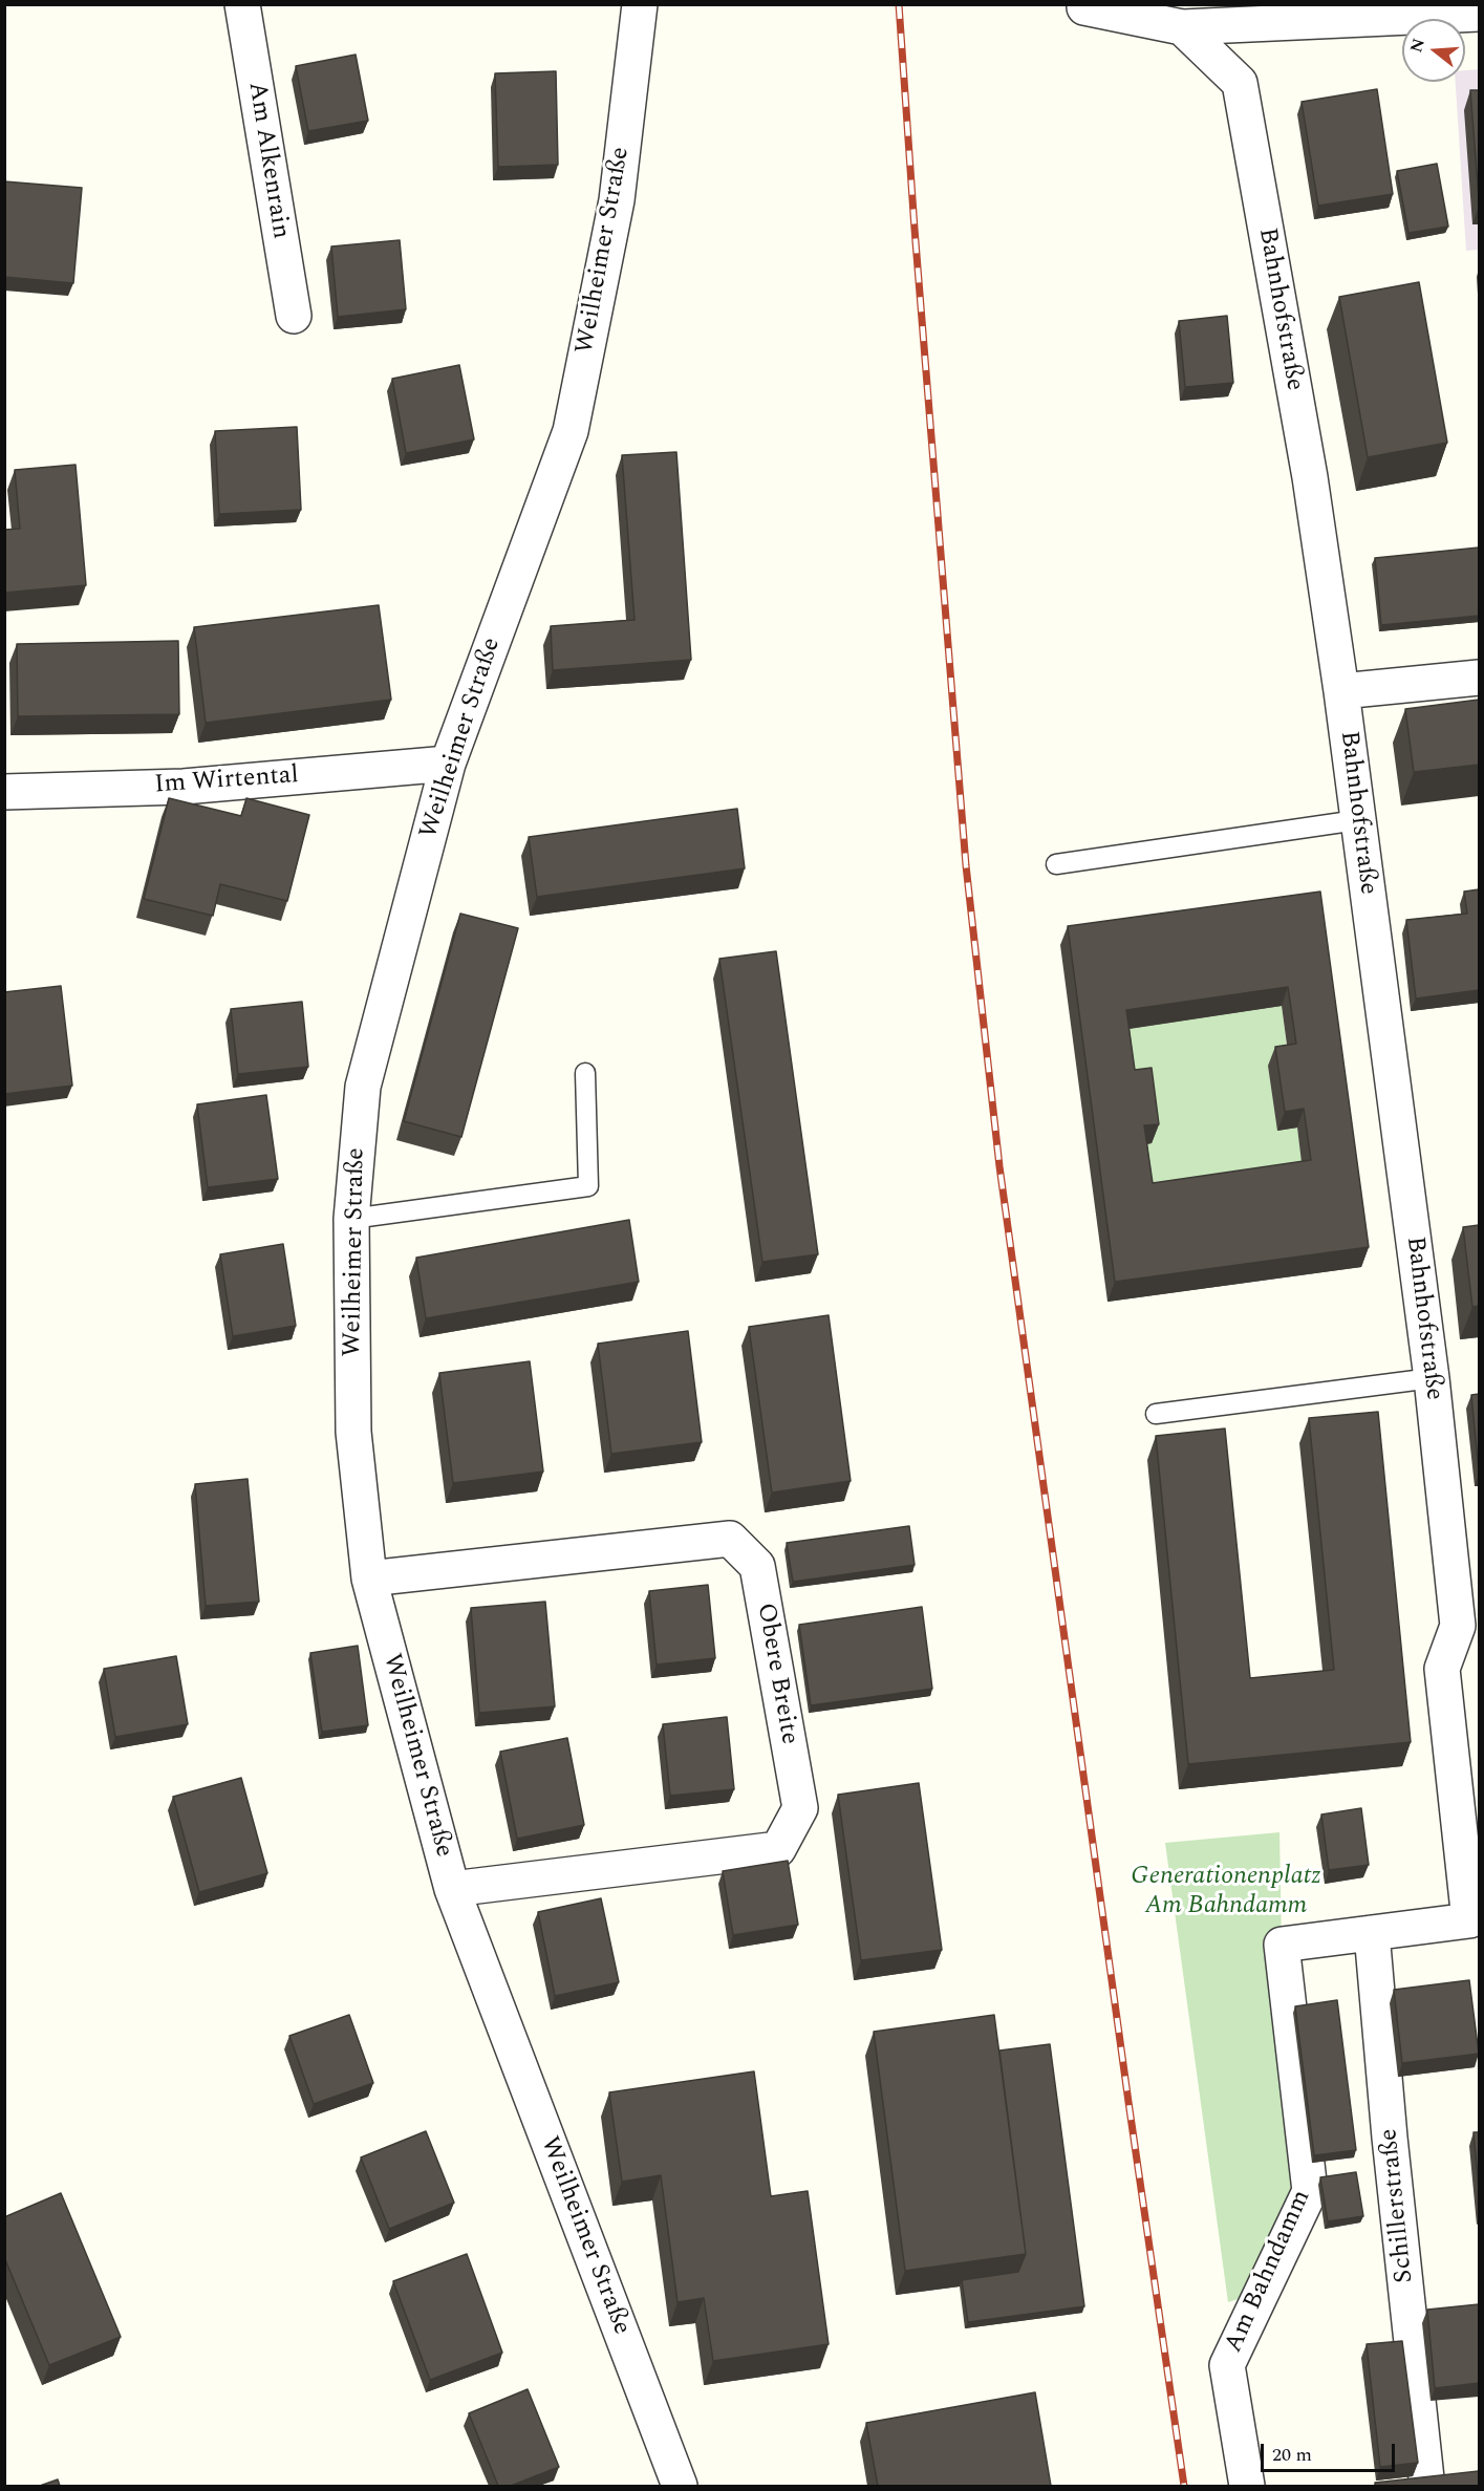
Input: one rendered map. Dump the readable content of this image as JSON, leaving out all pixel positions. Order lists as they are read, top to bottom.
{
  "streets": {
    "street": [
      "Am Alkenrain",
      "Weilheimer Straße",
      "Bahnhofstraße",
      "Im Wirtental",
      "Obere Breite",
      "Schillerstraße",
      "Am Bahndamm"
    ]
  },
  "crossings": [
    ["Weilheimer Straße", "Im Wirtental"],
    ["Weilheimer Straße", "Obere Breite"],
    ["Schillerstraße", "Am Bahndamm"]
  ],
  "parks": ["Generationenplatz Am Bahndamm"],
  "scale_bar": "20 m",
  "north": "left"
}
